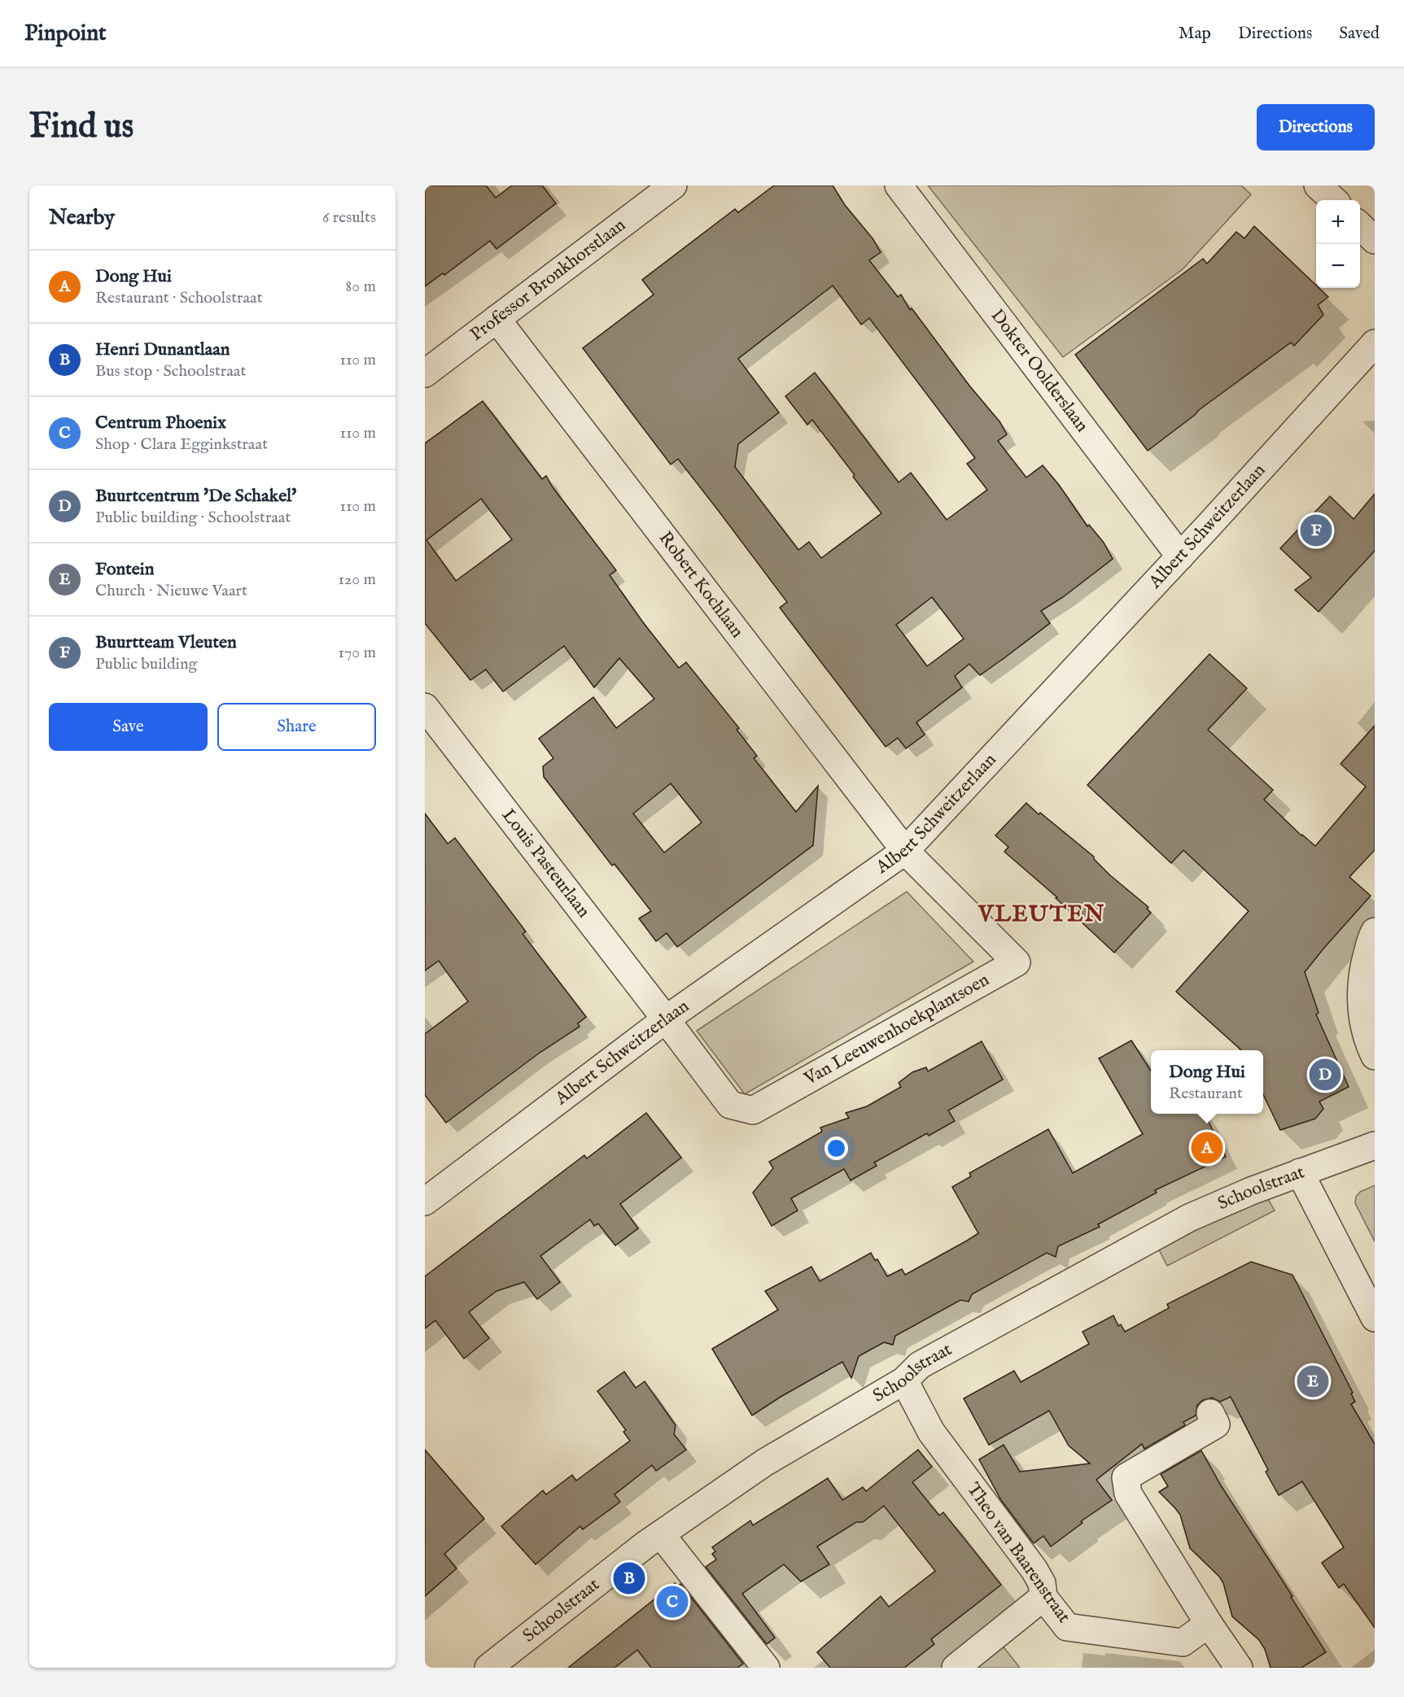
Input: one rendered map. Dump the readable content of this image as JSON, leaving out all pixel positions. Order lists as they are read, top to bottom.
{
  "streets": {
    "street": [
      "Professor Bronkhorstlaan",
      "Dokter Oolderslaan",
      "Albert Schweitzerlaan",
      "Robert Kochlaan",
      "Louis Pasteurlaan",
      "Van Leeuwenhoekplantsoen",
      "Schoolstraat",
      "Theo van Baarenstraat"
    ]
  },
  "crossings": [
    ["Professor Bronkhorstlaan", "Robert Kochlaan"],
    ["Dokter Oolderslaan", "Albert Schweitzerlaan"],
    ["Albert Schweitzerlaan", "Robert Kochlaan"],
    ["Albert Schweitzerlaan", "Louis Pasteurlaan"],
    ["Albert Schweitzerlaan", "Van Leeuwenhoekplantsoen"],
    ["Robert Kochlaan", "Van Leeuwenhoekplantsoen"],
    ["Louis Pasteurlaan", "Van Leeuwenhoekplantsoen"],
    ["Schoolstraat", "Theo van Baarenstraat"]
  ],
  "districts": ["VLEUTEN"],
  "page": {
    "header": "Pinpoint",
    "nav": ["Map", "Directions", "Saved"],
    "buttons": [
      "Directions",
      ["Save", "Share"]
    ],
    "title": "Find us",
    "heading": ["Nearby", "6 results"],
    "map_buttons": ["+", "−"],
    "list": [
      {
        "mark": "A",
        "name": "Dong Hui",
        "note": "Restaurant · Schoolstraat",
        "value": "80 m"
      },
      {
        "mark": "B",
        "name": "Henri Dunantlaan",
        "note": "Bus stop · Schoolstraat",
        "value": "110 m"
      },
      {
        "mark": "C",
        "name": "Centrum Phoenix",
        "note": "Shop · Clara Egginkstraat",
        "value": "110 m"
      },
      {
        "mark": "D",
        "name": "Buurtcentrum 'De Schakel'",
        "note": "Public building · Schoolstraat",
        "value": "110 m"
      },
      {
        "mark": "E",
        "name": "Fontein",
        "note": "Church · Nieuwe Vaart",
        "value": "120 m"
      },
      {
        "mark": "F",
        "name": "Buurtteam Vleuten",
        "note": "Public building",
        "value": "170 m"
      }
    ],
    "pins": [
      "F",
      "D",
      "A",
      "E",
      "B",
      "C"
    ],
    "popup": ["Dong Hui", "Restaurant"]
  }
}
